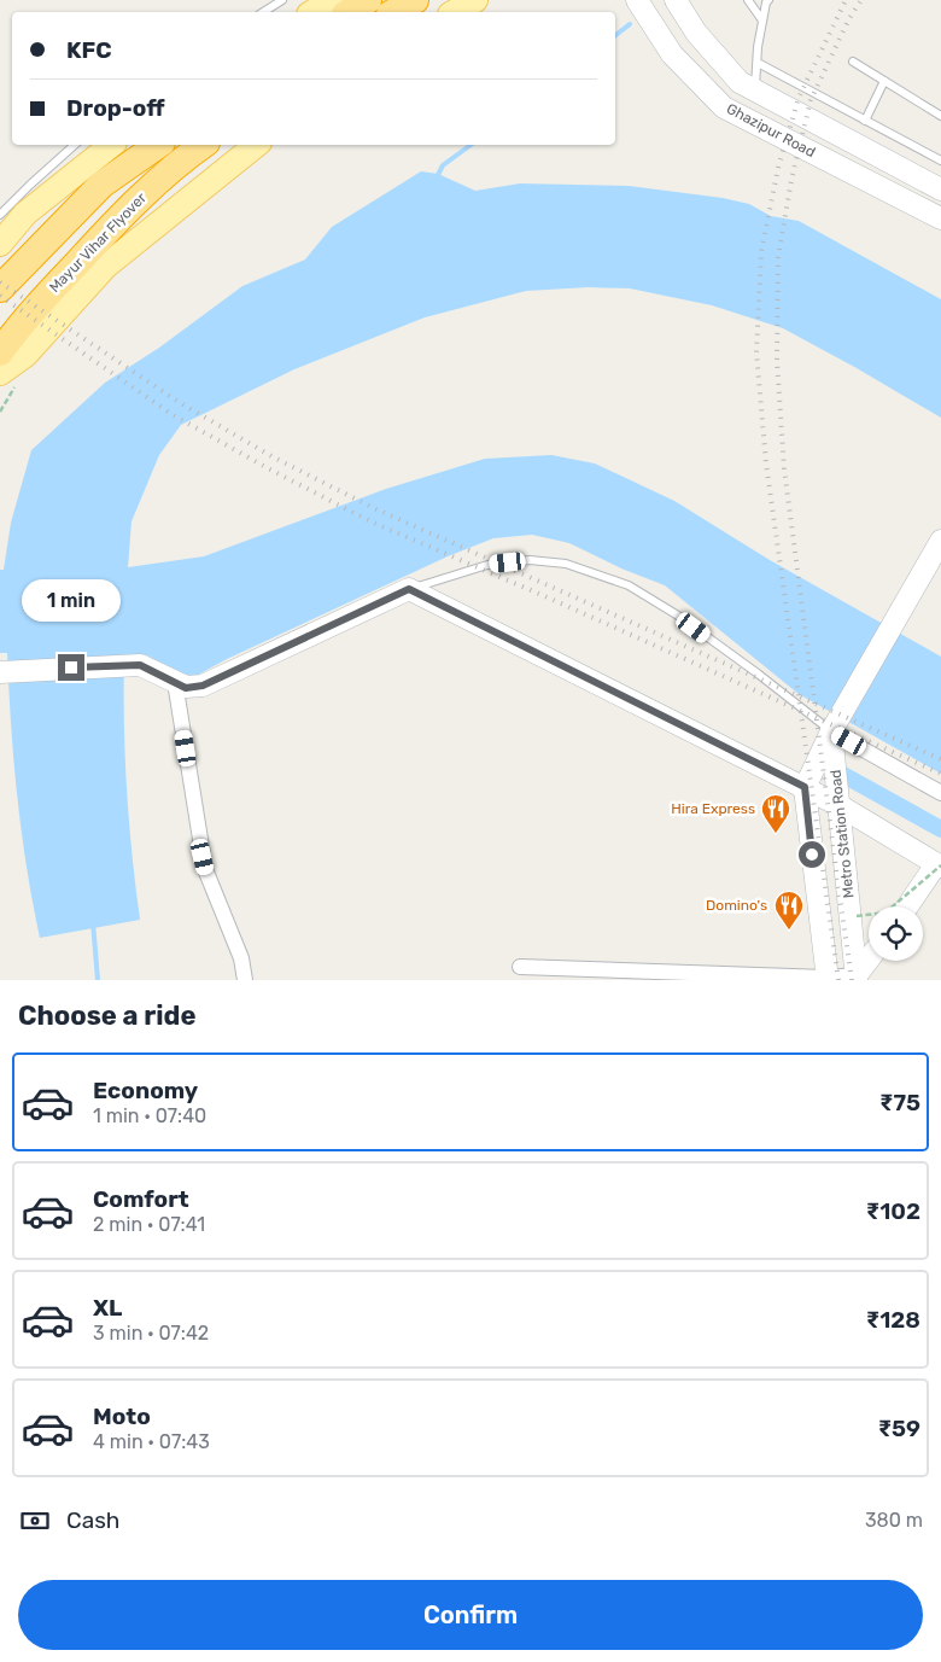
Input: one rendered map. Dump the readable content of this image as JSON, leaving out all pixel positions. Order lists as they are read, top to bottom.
{
  "streets": {
    "highway": ["Mayur Vihar Flyover"],
    "street": ["Ghazipur Road", "Metro Station Road"]
  },
  "places": {
    "restaurant": ["Hira Express", "Domino's"]
  },
  "page": {
    "banner": ["KFC", "Drop-off"],
    "bubble": "1 min",
    "heading": "Choose a ride",
    "list": [
      {
        "name": "Economy",
        "note": "1 min · 07:40",
        "value": "₹75"
      },
      {
        "name": "Comfort",
        "note": "2 min · 07:41",
        "value": "₹102"
      },
      {
        "name": "XL",
        "note": "3 min · 07:42",
        "value": "₹128"
      },
      {
        "name": "Moto",
        "note": "4 min · 07:43",
        "value": "₹59"
      }
    ],
    "pay": ["Cash", "380 m"],
    "buttons": "Confirm"
  }
}
